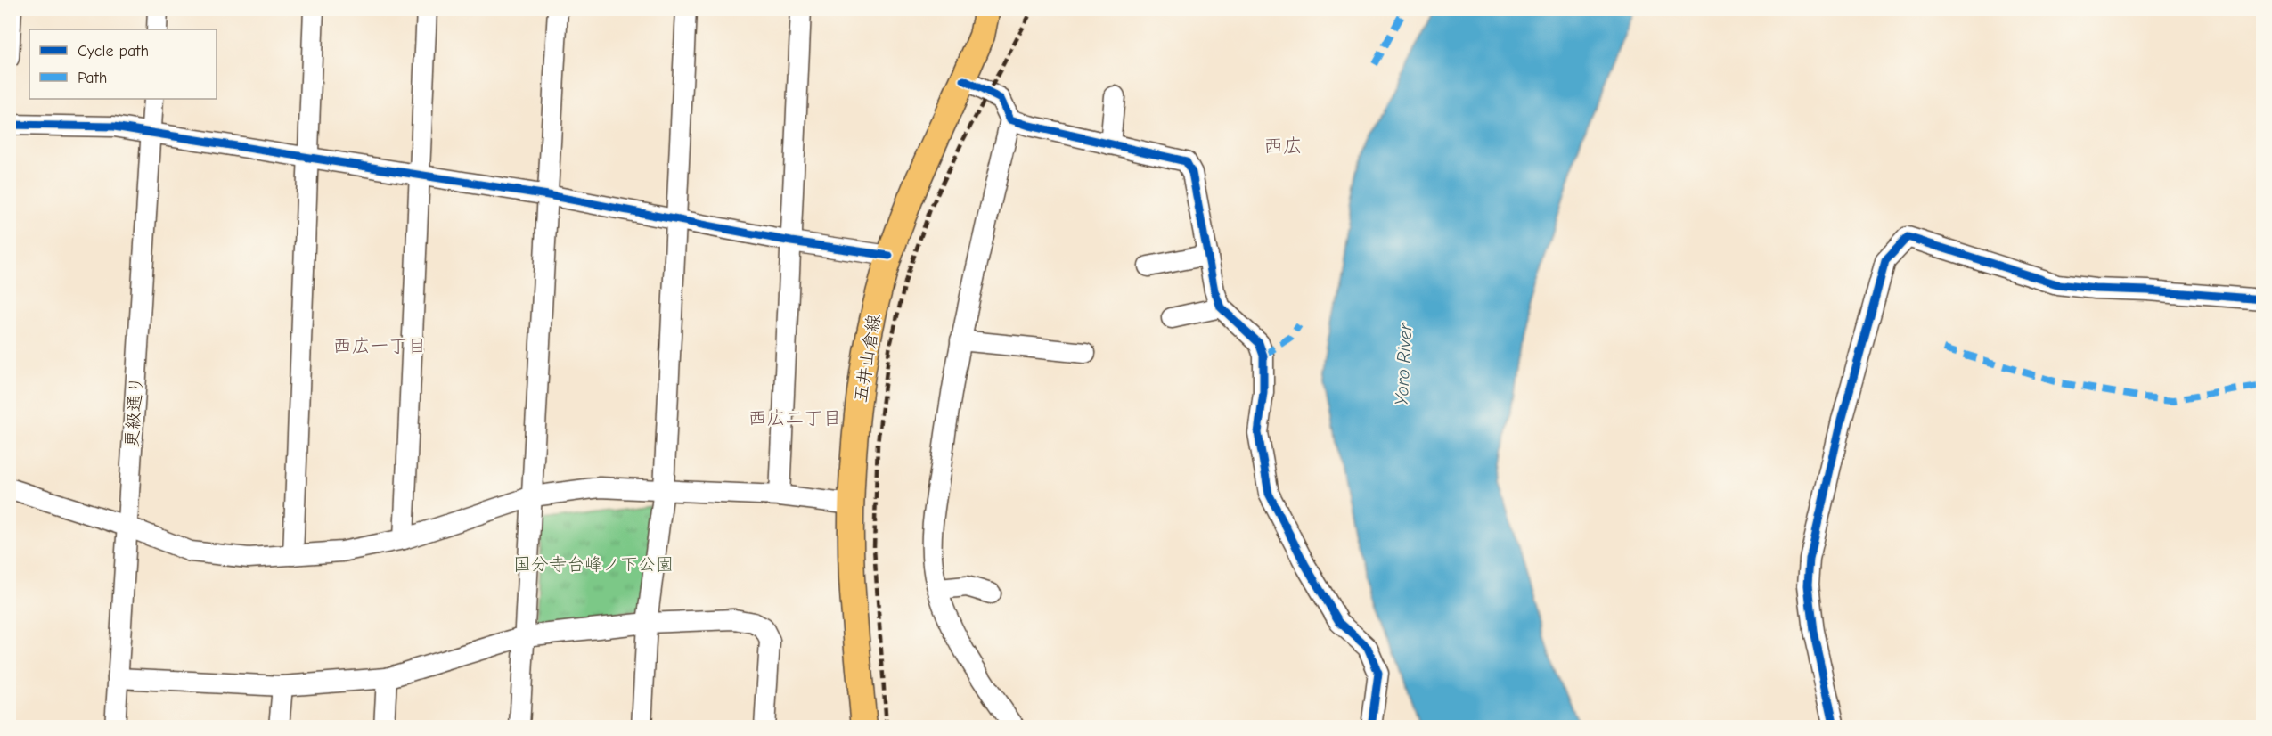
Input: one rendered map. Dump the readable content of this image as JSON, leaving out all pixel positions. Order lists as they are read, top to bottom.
{
  "streets": {
    "main road": ["五井山倉線"],
    "street": ["更級通り"]
  },
  "districts": ["西広", "西広一丁目", "西広二丁目"],
  "water": ["Yoro River"],
  "parks": ["国分寺台峰ノ下公園"],
  "legend": ["Cycle path", "Path"]
}
